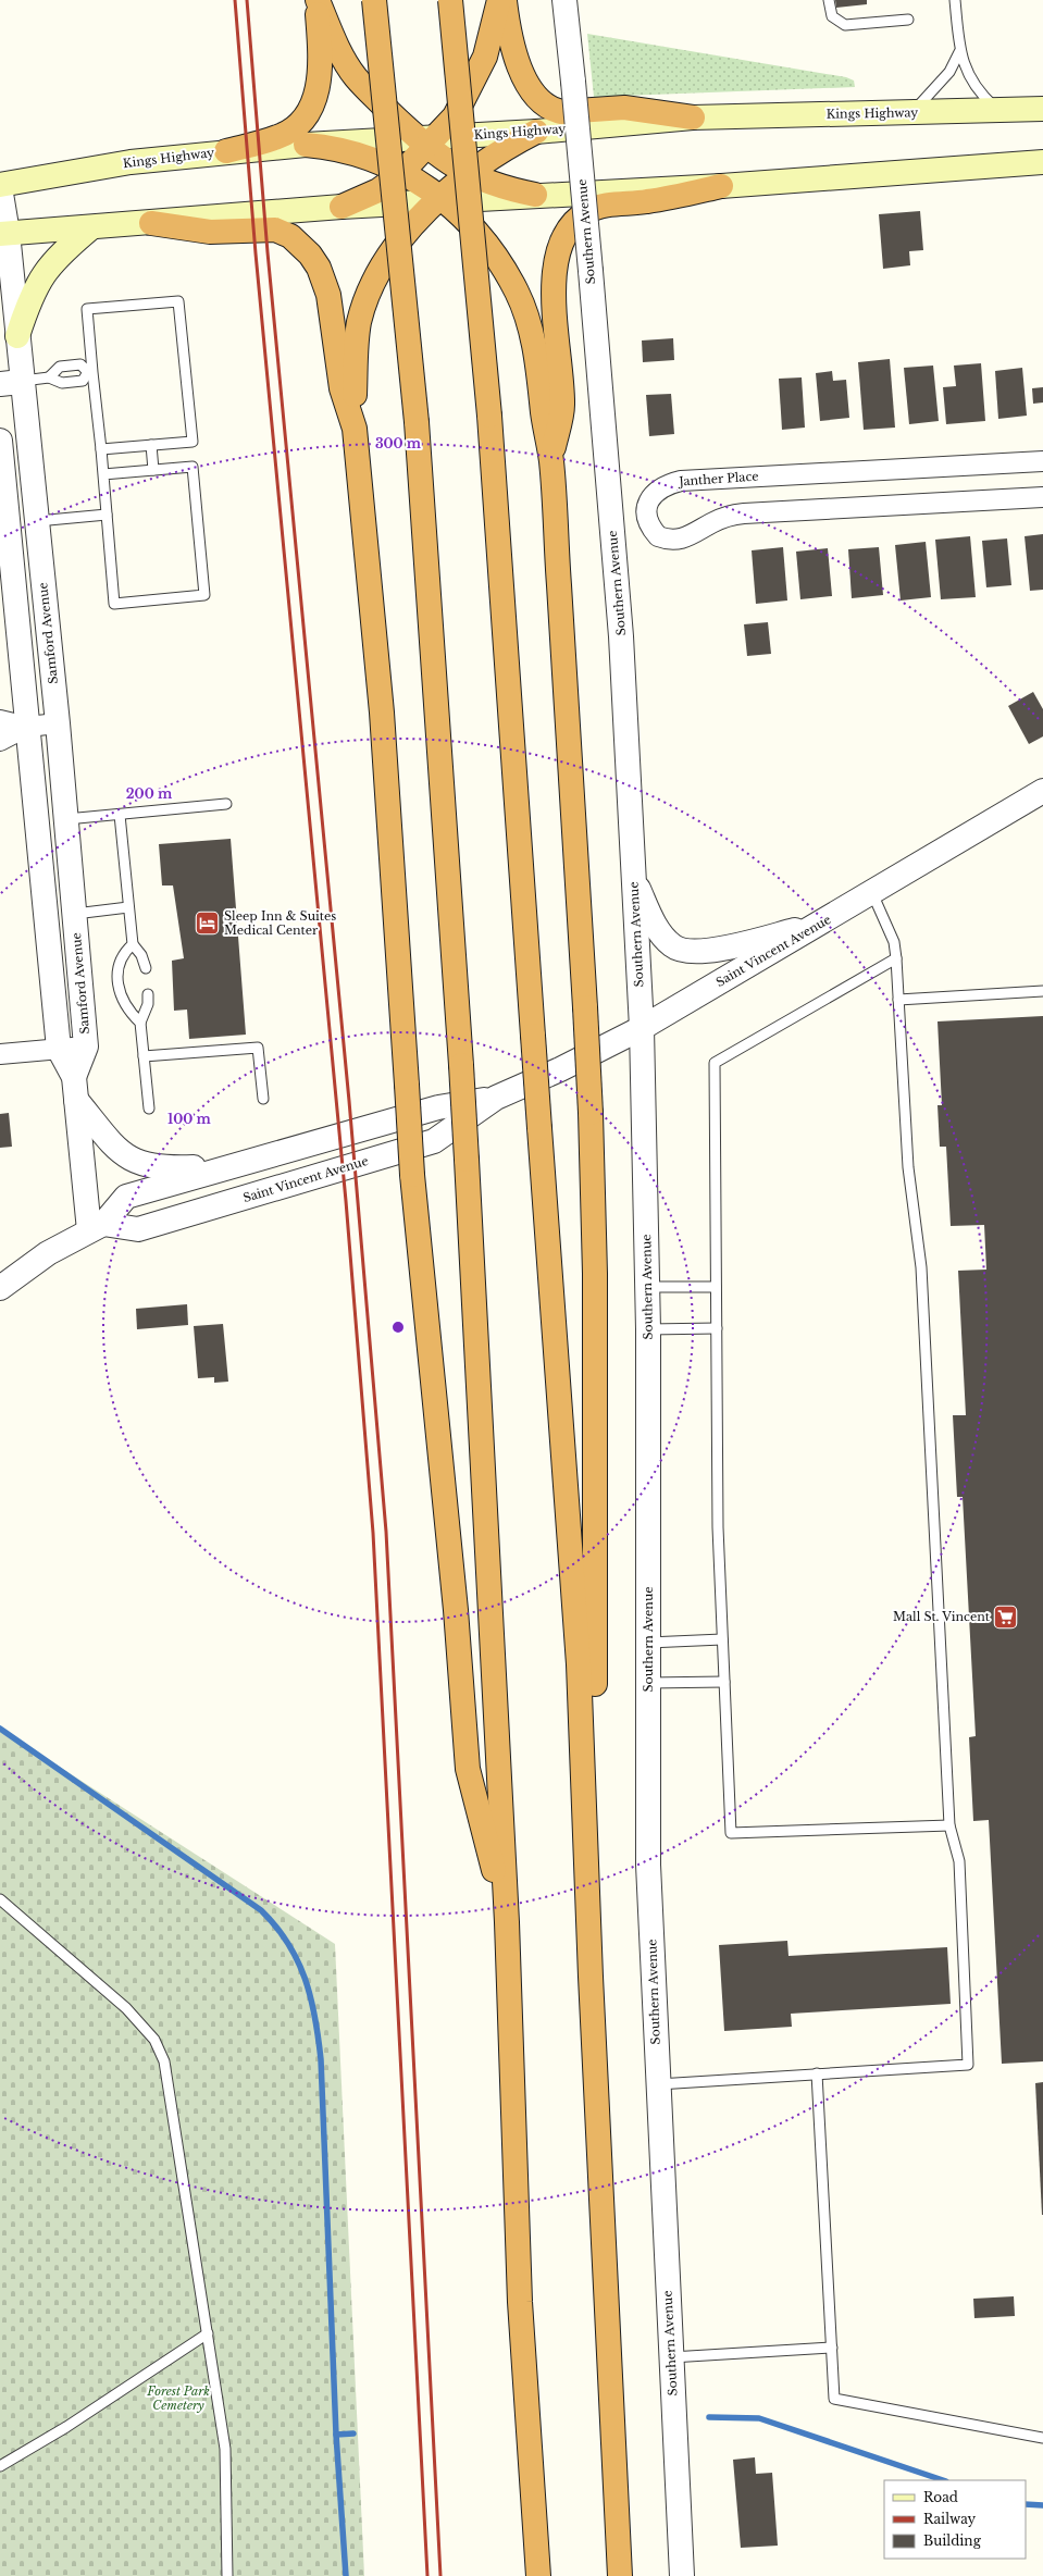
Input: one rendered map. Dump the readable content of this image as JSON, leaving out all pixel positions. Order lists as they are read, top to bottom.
{
  "streets": {
    "main road": ["Kings Highway"],
    "street": [
      "Southern Avenue",
      "Janther Place",
      "Samford Avenue",
      "Saint Vincent Avenue"
    ]
  },
  "crossings": [
    ["Kings Highway", "Samford Avenue"],
    ["Southern Avenue", "Saint Vincent Avenue"],
    ["Samford Avenue", "Saint Vincent Avenue"]
  ],
  "parks": ["Forest Park Cemetery"],
  "places": {
    "hotel": ["Sleep Inn & Suites Medical Center"],
    "supermarket": ["Mall St. Vincent"]
  },
  "legend": ["Road", "Railway", "Building"],
  "rings": ["300 m", "200 m", "100 m"]
}
